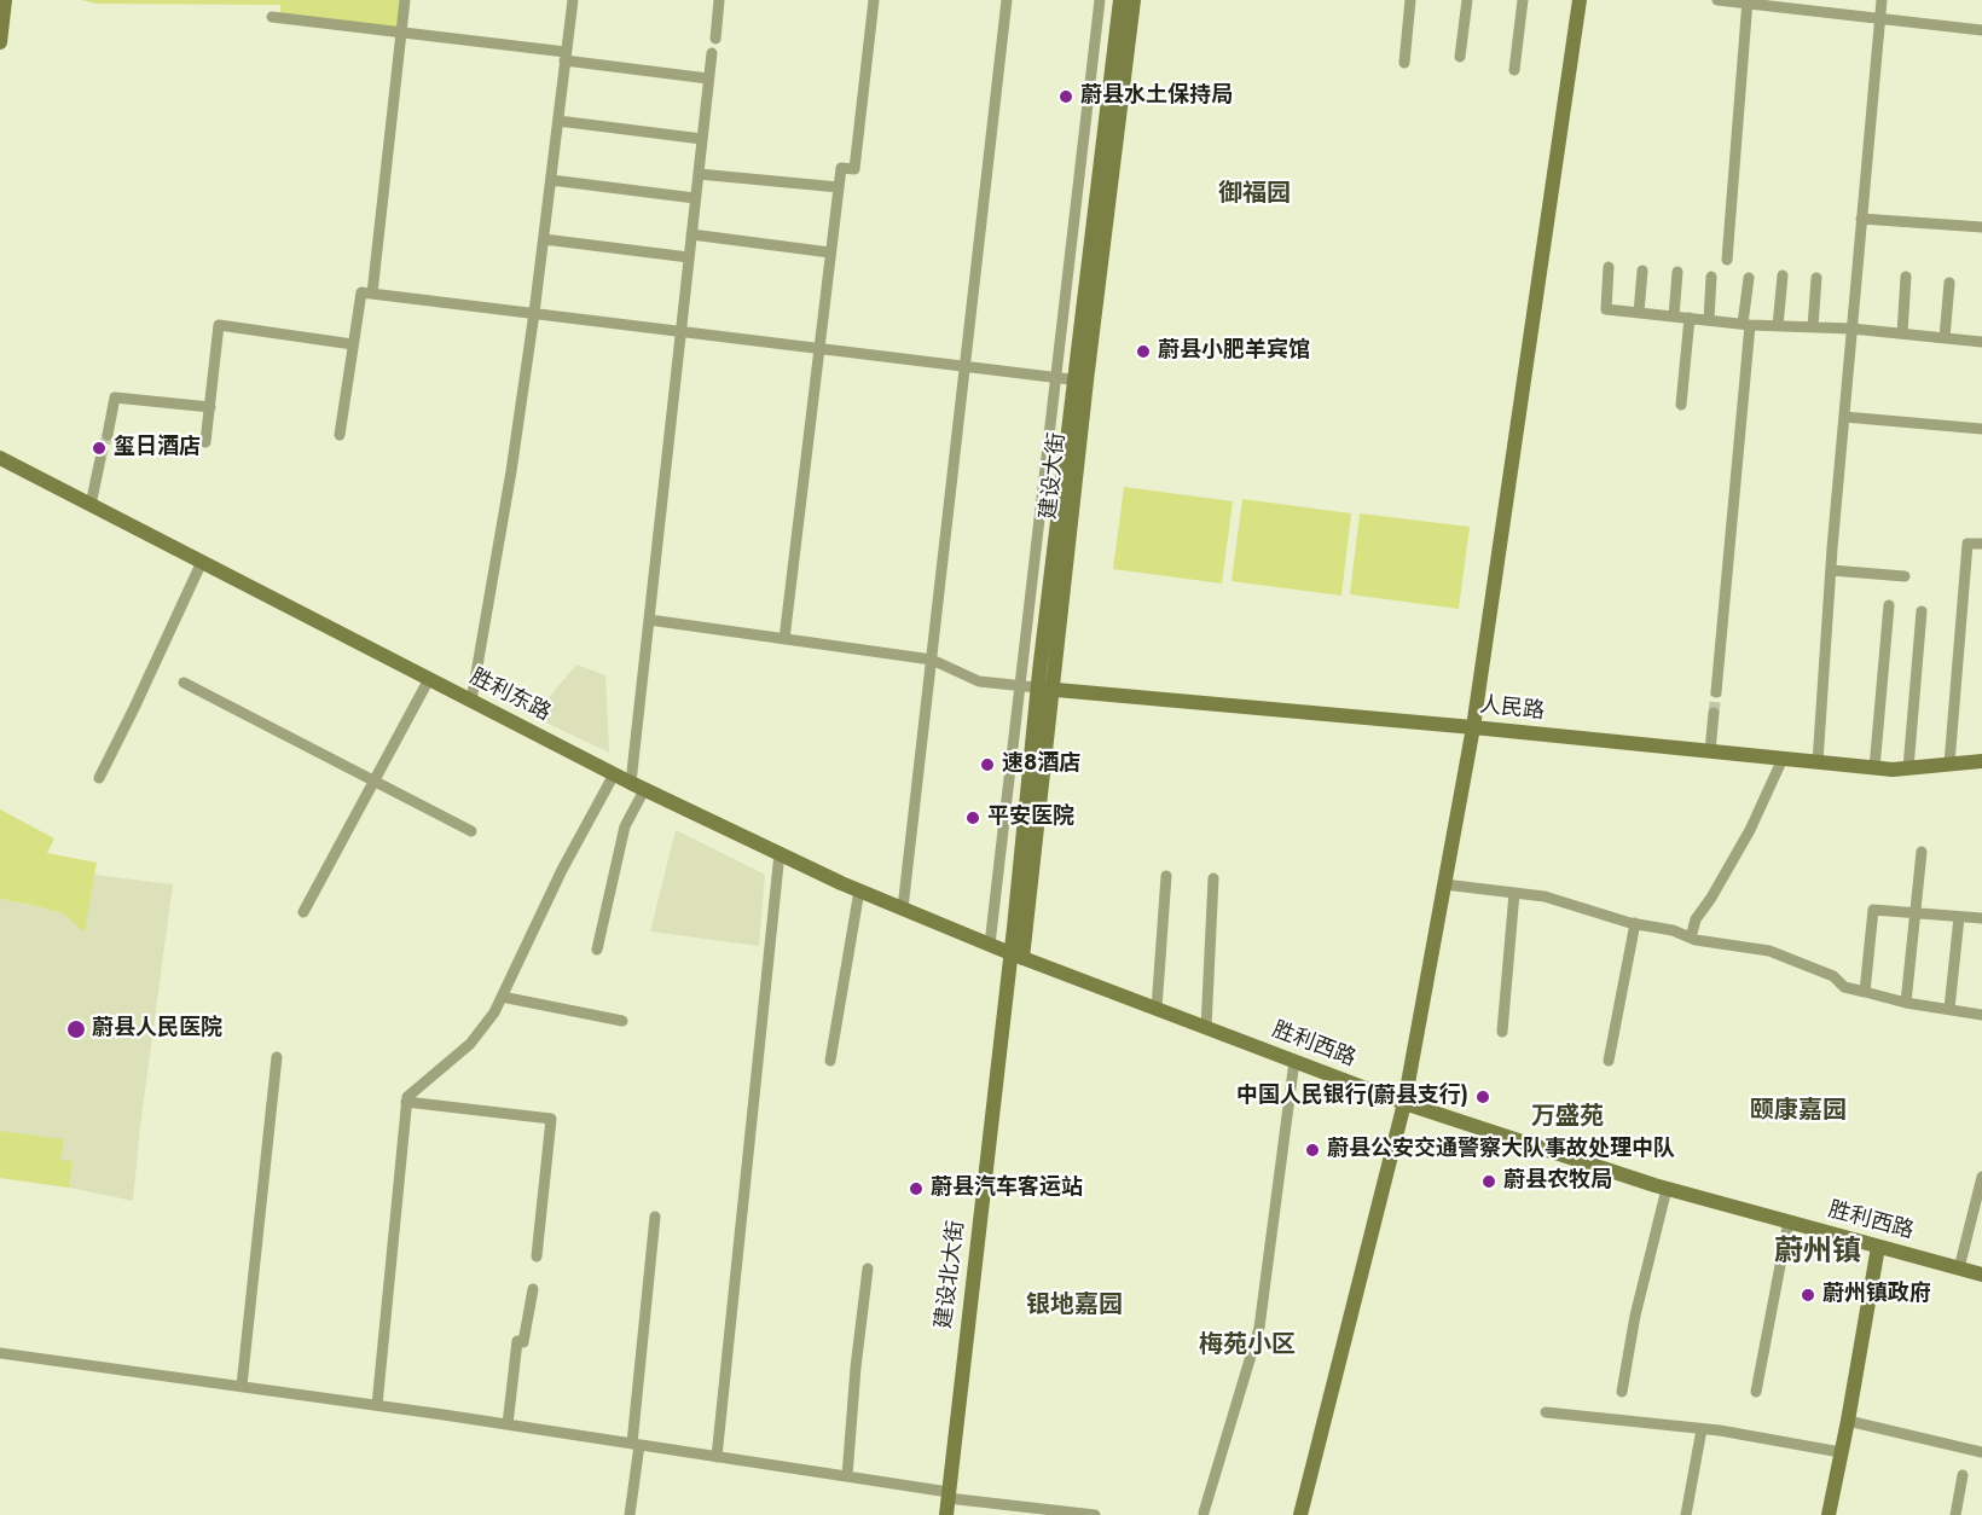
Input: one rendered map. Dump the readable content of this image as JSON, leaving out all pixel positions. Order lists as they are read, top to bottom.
{
  "streets": {
    "main road": [
      "建设大街",
      "胜利东路",
      "人民路",
      "胜利西路",
      "建设北大街"
    ]
  },
  "crossings": [
    ["建设大街", "胜利东路"],
    ["建设大街", "人民路"],
    ["建设大街", "胜利西路"],
    ["建设大街", "建设北大街"],
    ["胜利东路", "胜利西路"],
    ["胜利东路", "建设北大街"],
    ["胜利西路", "建设北大街"]
  ],
  "districts": [
    "御福园",
    "颐康嘉园",
    "万盛苑",
    "蔚州镇",
    "银地嘉园",
    "梅苑小区"
  ],
  "places": [
    "蔚县水土保持局",
    "蔚县小肥羊宾馆",
    "玺日酒店",
    "速8酒店",
    "平安医院",
    "蔚县人民医院",
    "中国人民银行(蔚县支行)",
    "蔚县公安交通警察大队事故处理中队",
    "蔚县农牧局",
    "蔚县汽车客运站",
    "蔚州镇政府"
  ]
}
